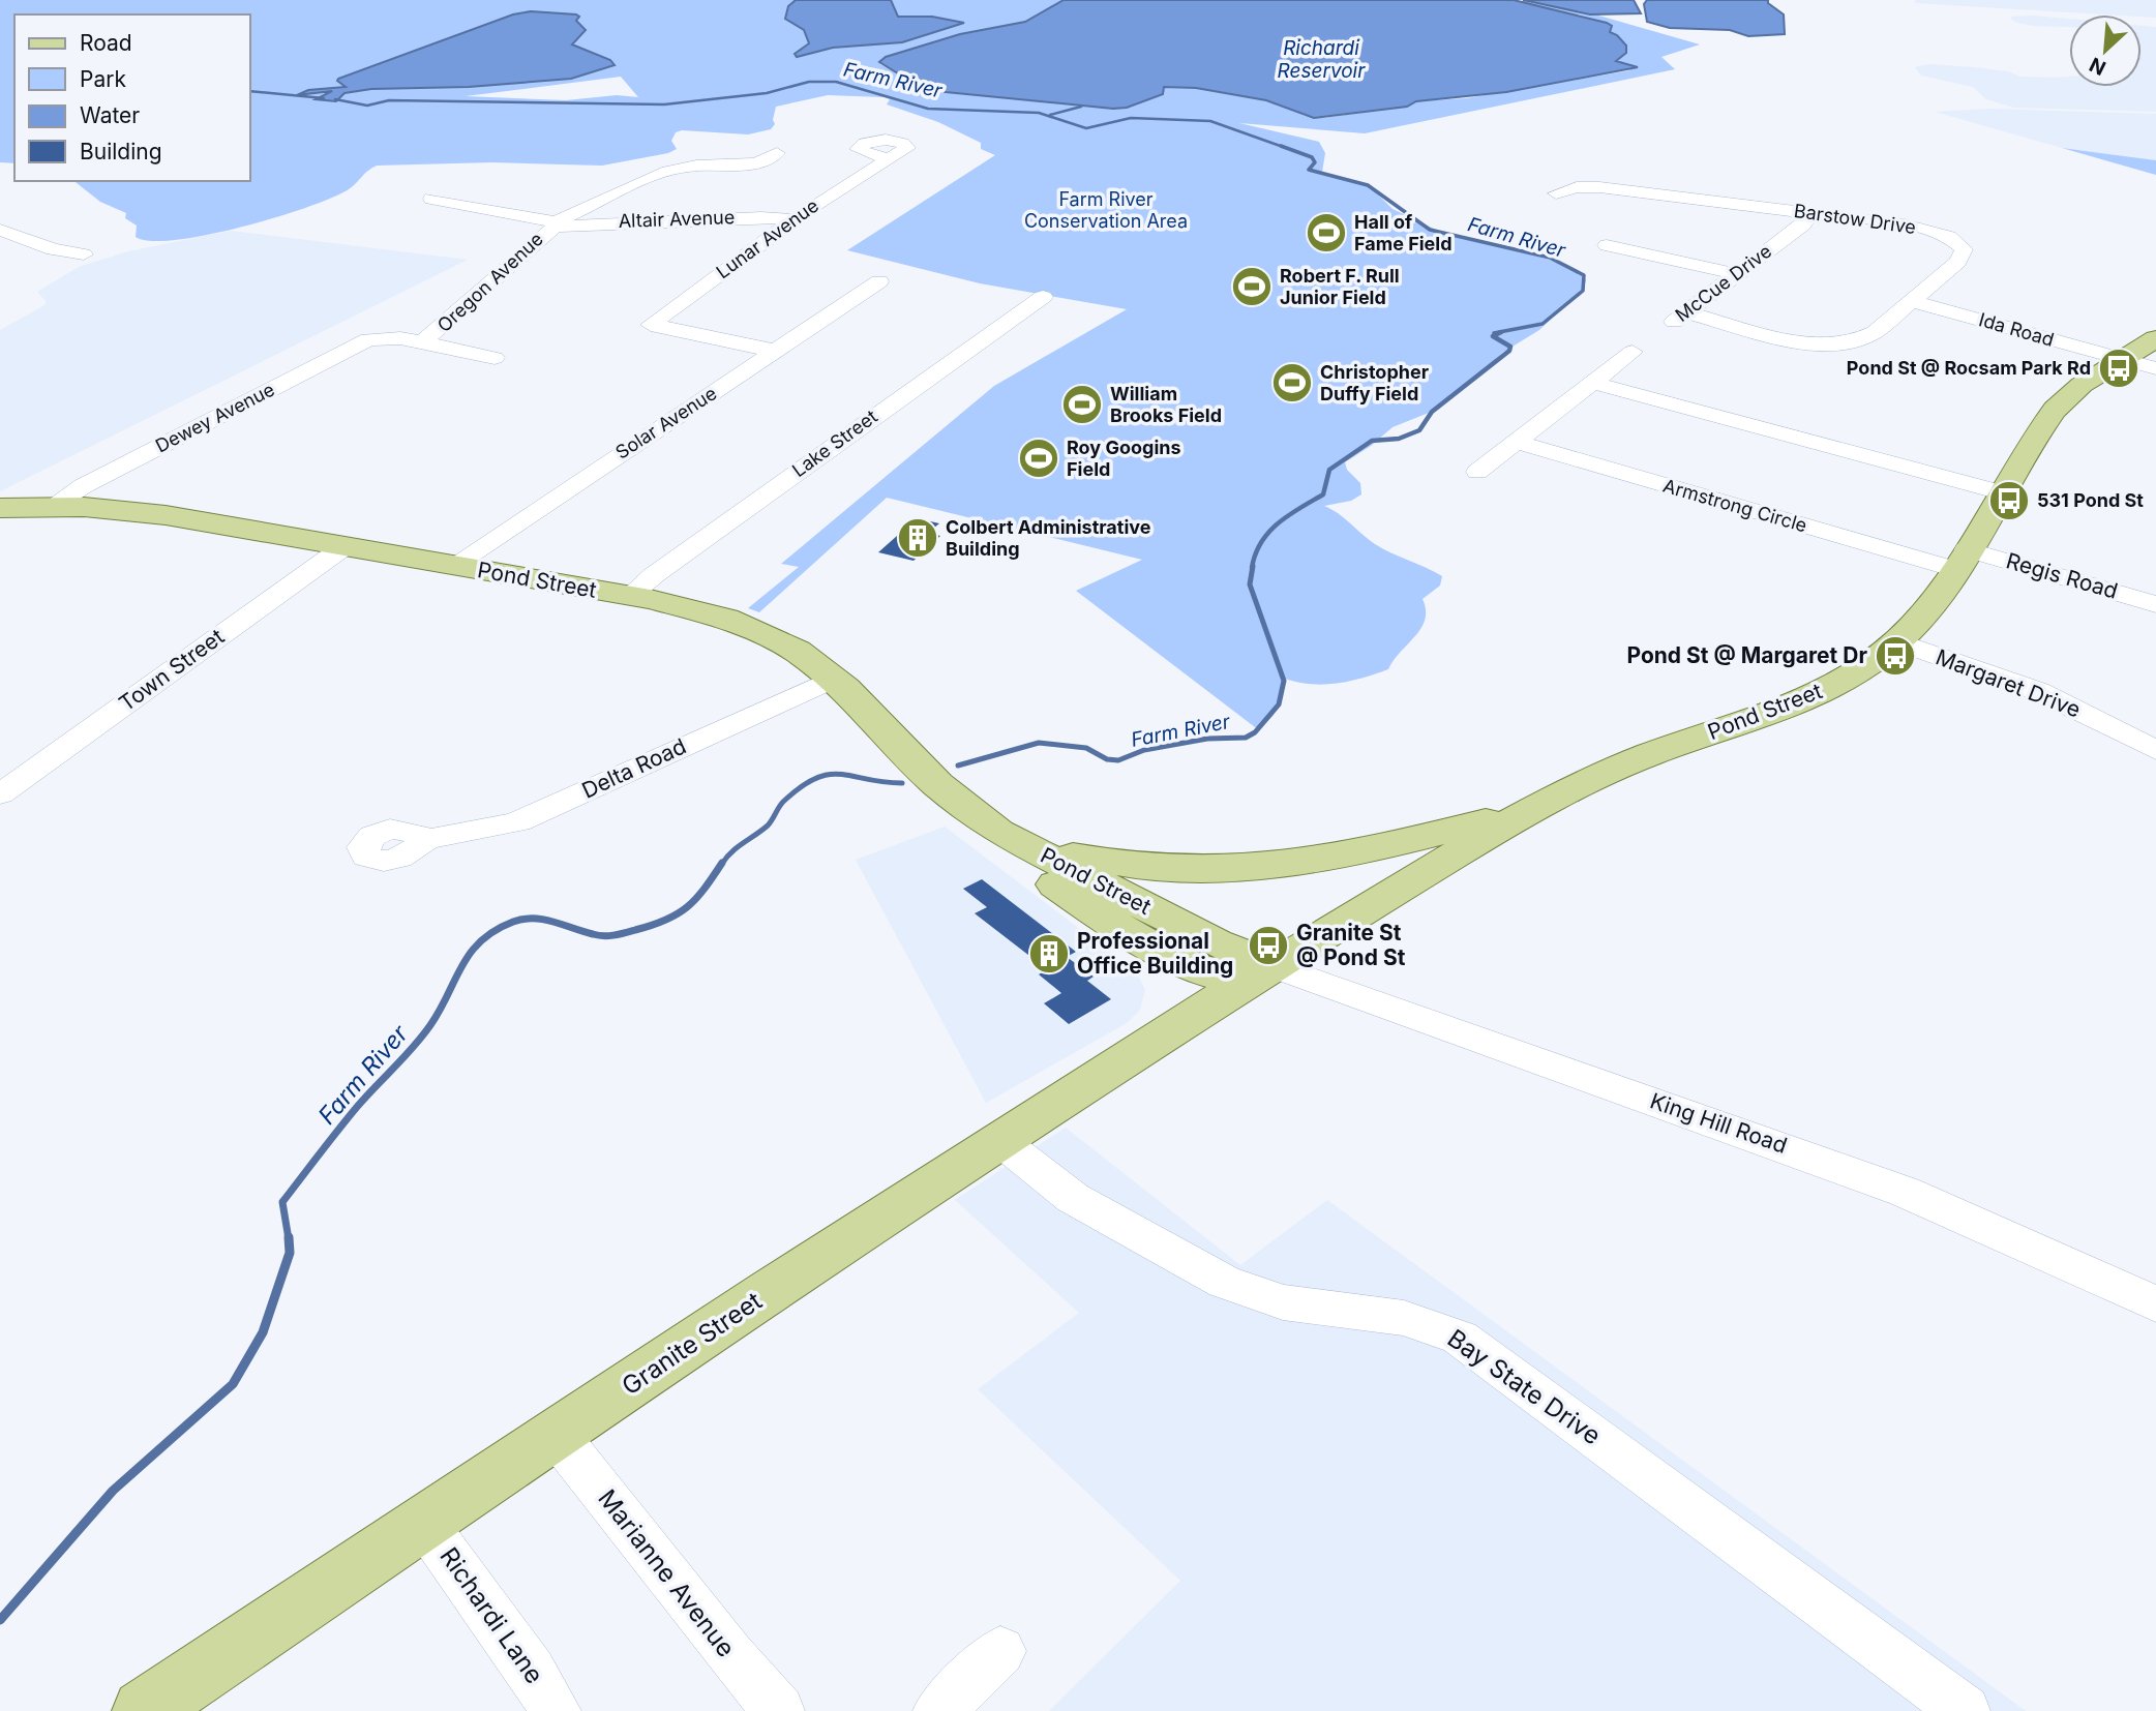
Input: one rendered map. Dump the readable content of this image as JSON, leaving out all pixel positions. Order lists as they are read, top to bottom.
{
  "streets": {
    "main road": ["Pond Street", "Granite Street"],
    "street": [
      "Altair Avenue",
      "Barstow Drive",
      "Lunar Avenue",
      "Oregon Avenue",
      "McCue Drive",
      "Ida Road",
      "Dewey Avenue",
      "Solar Avenue",
      "Lake Street",
      "Armstrong Circle",
      "Regis Road",
      "Town Street",
      "Margaret Drive",
      "Delta Road",
      "King Hill Road",
      "Bay State Drive",
      "Marianne Avenue",
      "Richardi Lane"
    ]
  },
  "crossings": [
    ["Altair Avenue", "Lunar Avenue"],
    ["Altair Avenue", "Oregon Avenue"],
    ["Barstow Drive", "McCue Drive"],
    ["Barstow Drive", "Ida Road"],
    ["Lunar Avenue", "Solar Avenue"],
    ["Oregon Avenue", "Dewey Avenue"],
    ["Ida Road", "Pond Street"],
    ["Dewey Avenue", "Pond Street"],
    ["Solar Avenue", "Pond Street"],
    ["Lake Street", "Pond Street"],
    ["Armstrong Circle", "Regis Road"],
    ["Armstrong Circle", "Pond Street"],
    ["Regis Road", "Pond Street"],
    ["Pond Street", "Town Street"],
    ["Pond Street", "Margaret Drive"],
    ["Pond Street", "Delta Road"],
    ["Pond Street", "King Hill Road"],
    ["Pond Street", "Granite Street"],
    ["King Hill Road", "Granite Street"],
    ["Granite Street", "Bay State Drive"],
    ["Granite Street", "Marianne Avenue"],
    ["Granite Street", "Richardi Lane"]
  ],
  "water": ["Richardi Reservoir", "Farm River"],
  "parks": ["Farm River Conservation Area"],
  "places": {
    "sports": [
      "Hall of Fame Field",
      "Robert F. Rull Junior Field",
      "Christopher Duffy Field",
      "William Brooks Field",
      "Roy Googins Field"
    ],
    "bus stop": [
      "Pond St @ Rocsam Park Rd",
      "531 Pond St",
      "Pond St @ Margaret Dr",
      "Granite St @ Pond St"
    ],
    "building": ["Colbert Administrative Building", "Professional Office Building"]
  },
  "legend": [
    "Road",
    "Park",
    "Water",
    "Building"
  ],
  "north": "bottom left"
}
